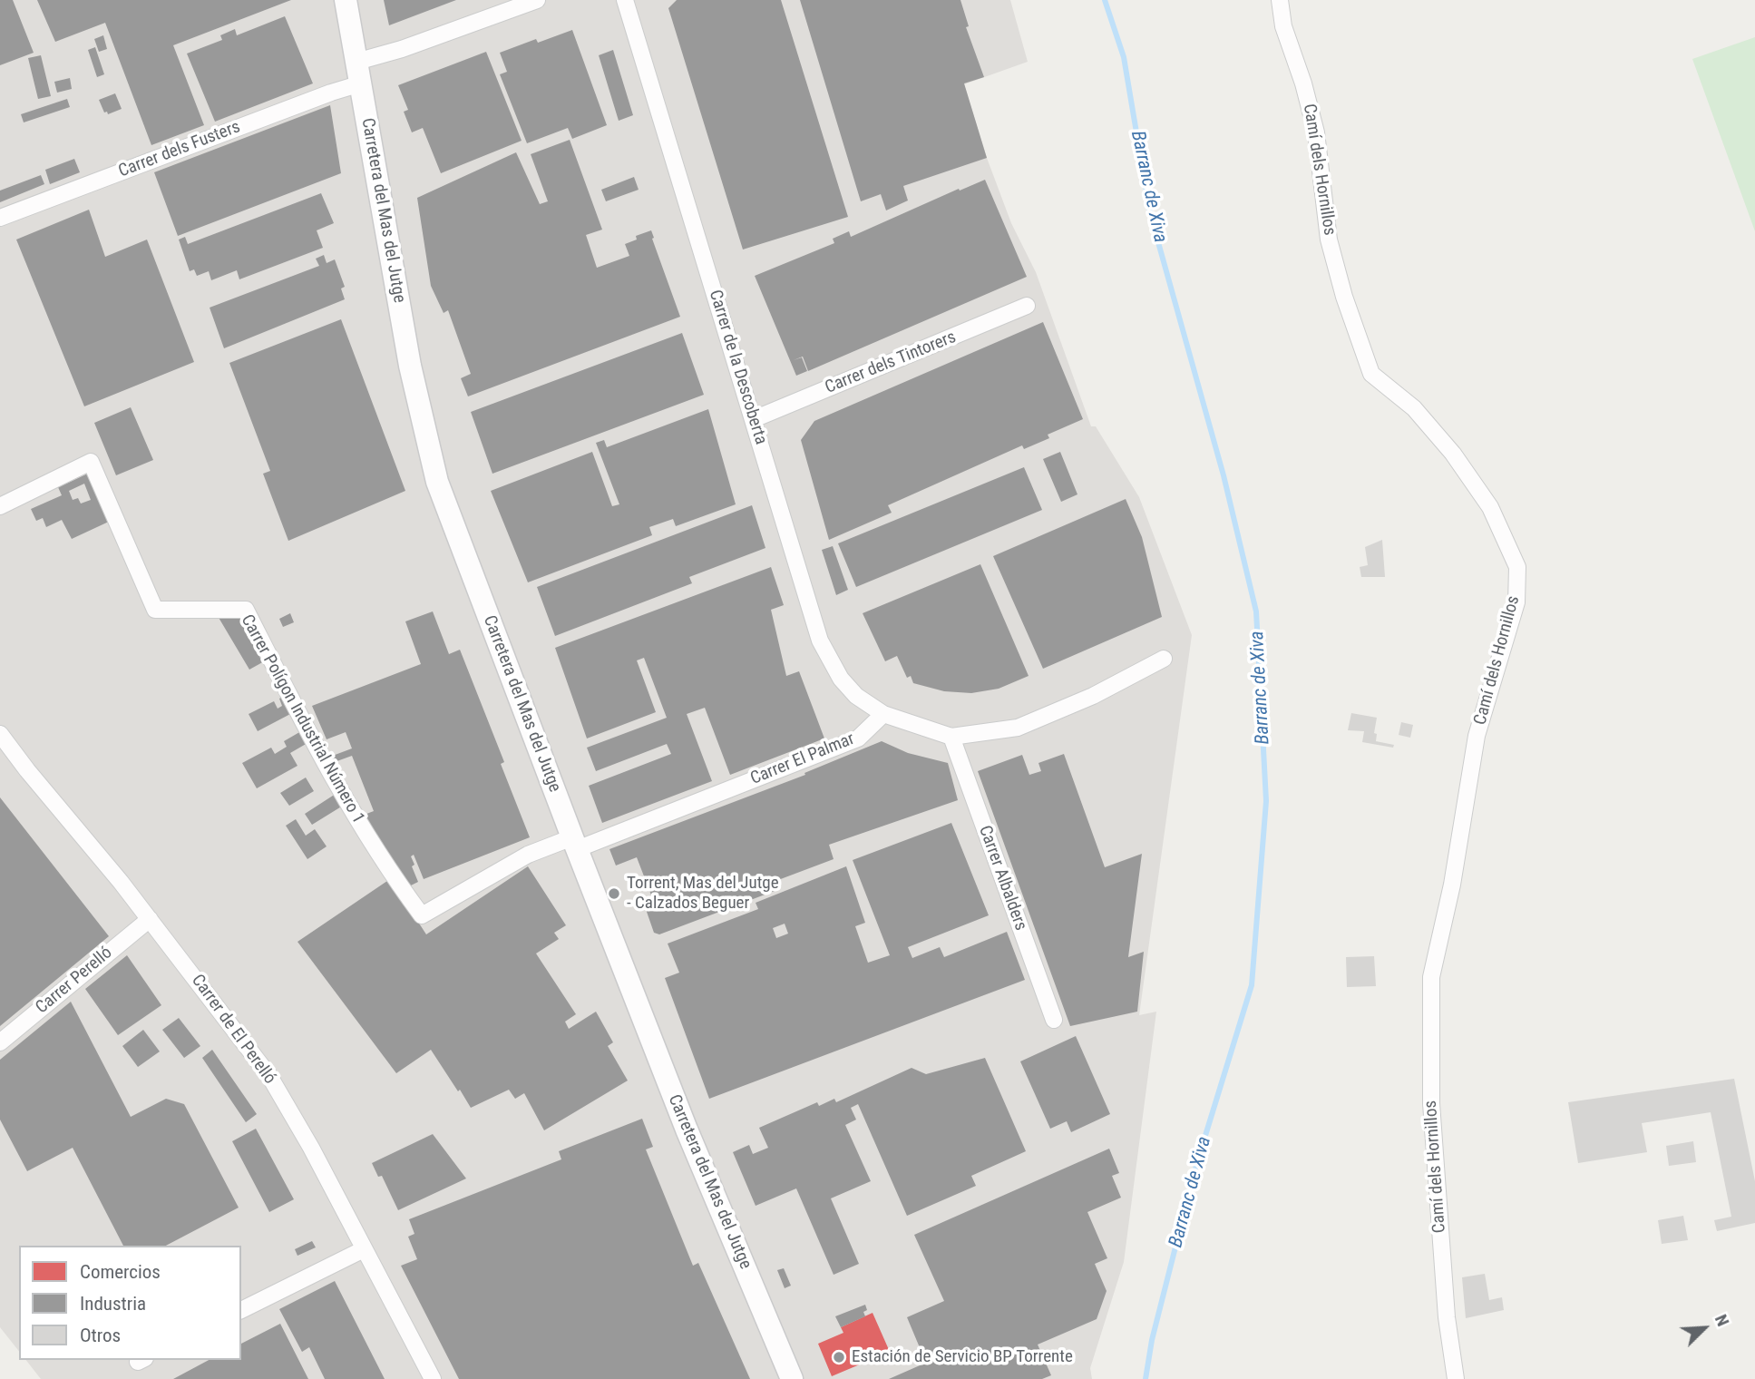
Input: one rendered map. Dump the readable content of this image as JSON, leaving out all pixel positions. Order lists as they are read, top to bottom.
{
  "streets": {
    "street": [
      "Carrer dels Fusters",
      "Camí dels Hornillos",
      "Carretera del Mas del Jutge",
      "Carrer dels Tintorers",
      "Carrer de la Descoberta",
      "Carrer Polígon Industrial Número 1",
      "Carrer El Palmar",
      "Carrer Albalders",
      "Carrer Perelló",
      "Carrer de El Perelló"
    ]
  },
  "crossings": [
    ["Carrer dels Fusters", "Carretera del Mas del Jutge"],
    ["Carretera del Mas del Jutge", "Carrer Polígon Industrial Número 1"],
    ["Carretera del Mas del Jutge", "Carrer El Palmar"],
    ["Carrer dels Tintorers", "Carrer de la Descoberta"],
    ["Carrer de la Descoberta", "Carrer El Palmar"],
    ["Carrer Polígon Industrial Número 1", "Carrer El Palmar"],
    ["Carrer Perelló", "Carrer de El Perelló"]
  ],
  "water": ["Barranc de Xiva"],
  "places": ["Torrent, Mas del Jutge - Calzados Beguer", "Estación de Servicio BP Torrente"],
  "legend": ["Comercios", "Industria", "Otros"],
  "north": "top right"
}
